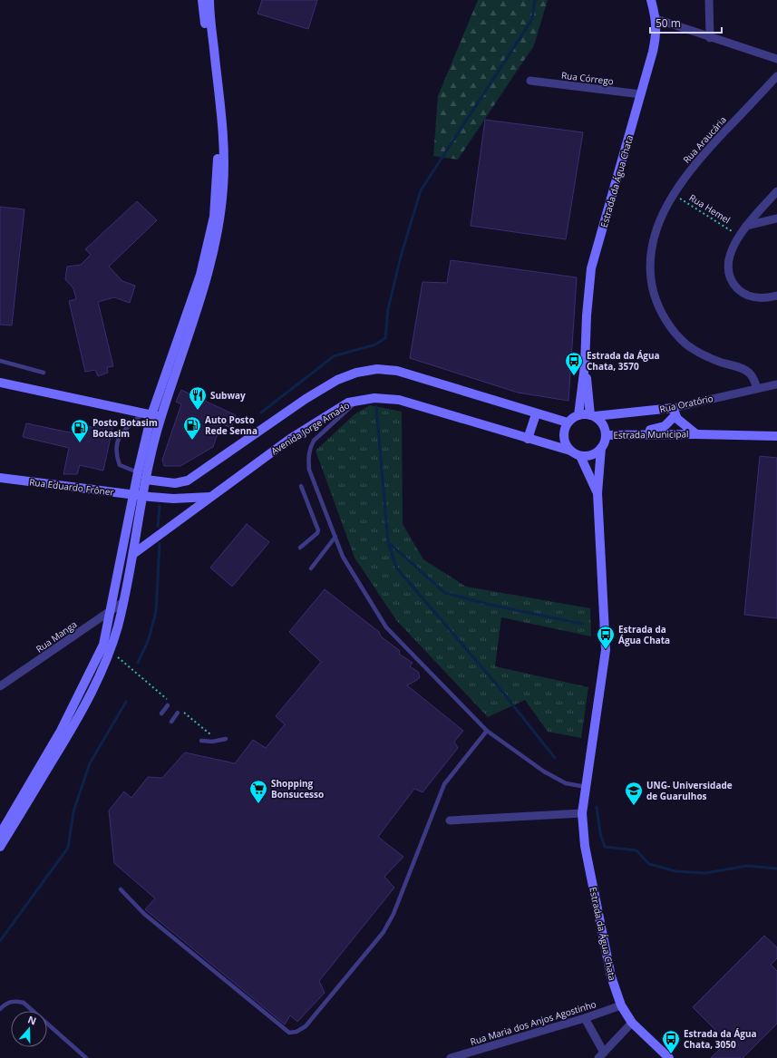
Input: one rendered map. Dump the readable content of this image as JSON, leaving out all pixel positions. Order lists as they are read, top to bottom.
{
  "streets": {
    "street": [
      "Rua Córrego",
      "Rua Araucária",
      "Estrada da Água Chata",
      "Rua Oratório",
      "Avenida Jorge Amado",
      "Estrada Municipal",
      "Rua Eduardo Frôner",
      "Rua Manga",
      "Rua Maria dos Anjos Agostinho"
    ],
    "path": ["Rua Hemel"]
  },
  "crossings": [
    ["Rua Córrego", "Estrada da Água Chata"],
    ["Rua Araucária", "Rua Hemel"],
    ["Rua Araucária", "Rua Oratório"],
    ["Estrada da Água Chata", "Rua Oratório"],
    ["Estrada da Água Chata", "Avenida Jorge Amado"],
    ["Estrada da Água Chata", "Estrada Municipal"],
    ["Estrada da Água Chata", "Rua Maria dos Anjos Agostinho"],
    ["Rua Oratório", "Avenida Jorge Amado"],
    ["Rua Oratório", "Estrada Municipal"],
    ["Avenida Jorge Amado", "Estrada Municipal"]
  ],
  "places": {
    "bus stop": ["Estrada da Água Chata, 3570", "Estrada da Água Chata", "Estrada da Água Chata, 3050"],
    "restaurant": ["Subway"],
    "fuel station": ["Auto Posto Rede Senna", "Posto Botasim Botasim"],
    "supermarket": ["Shopping Bonsucesso"],
    "school or university": ["UNG- Universidade de Guarulhos"]
  },
  "scale_bar": "50 m",
  "north": "top"
}
